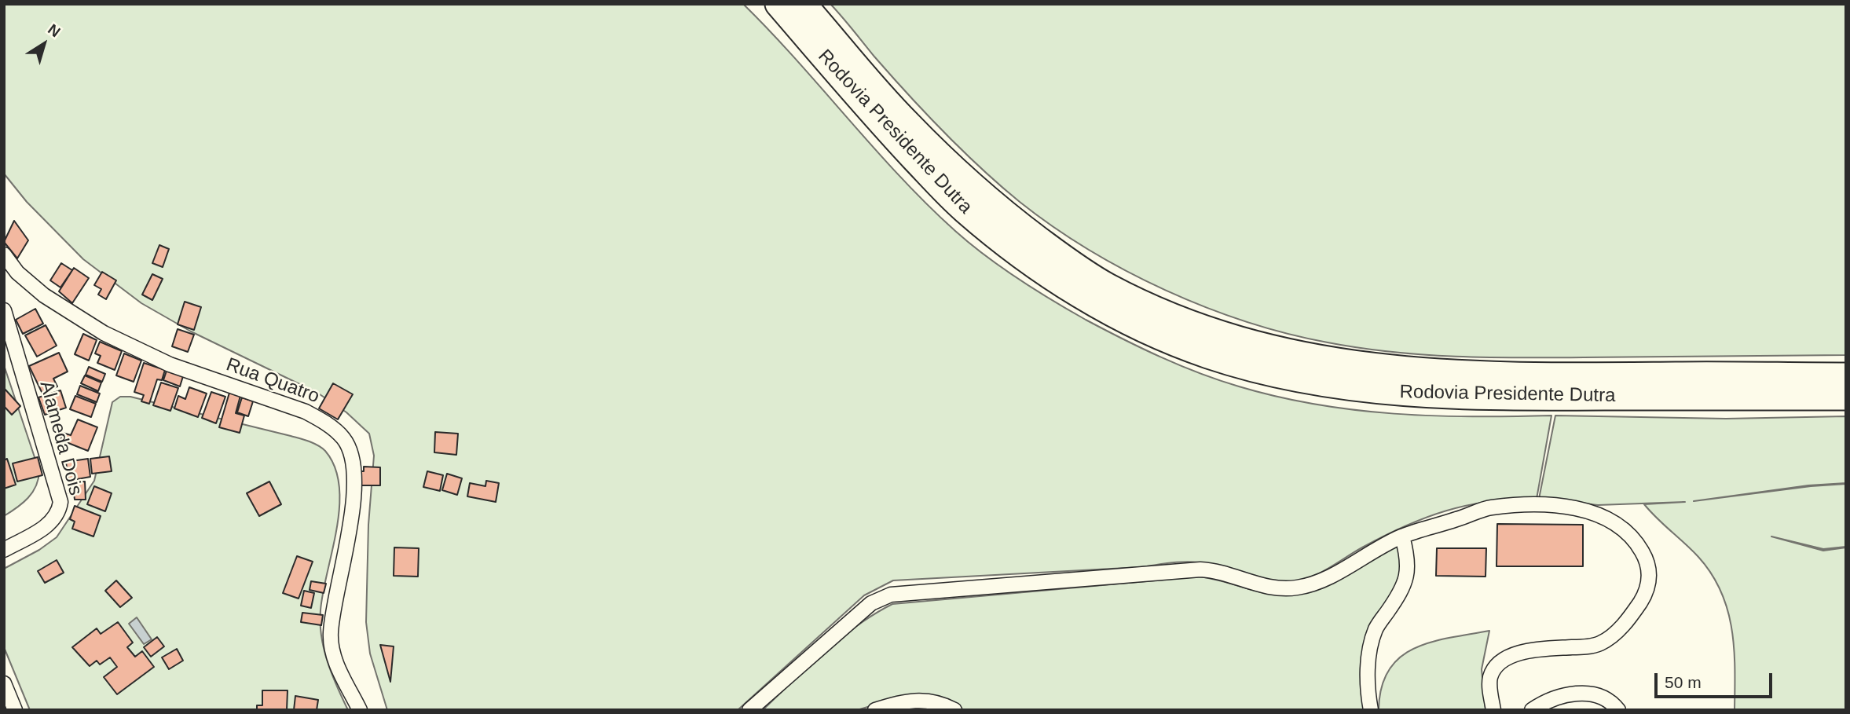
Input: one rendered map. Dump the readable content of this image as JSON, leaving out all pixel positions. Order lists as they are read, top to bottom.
{
  "streets": {
    "highway": ["Rodovia Presidente Dutra"],
    "street": ["Rua Quatro", "Alameda Dois"]
  },
  "scale_bar": "50 m",
  "north": "top right"
}
